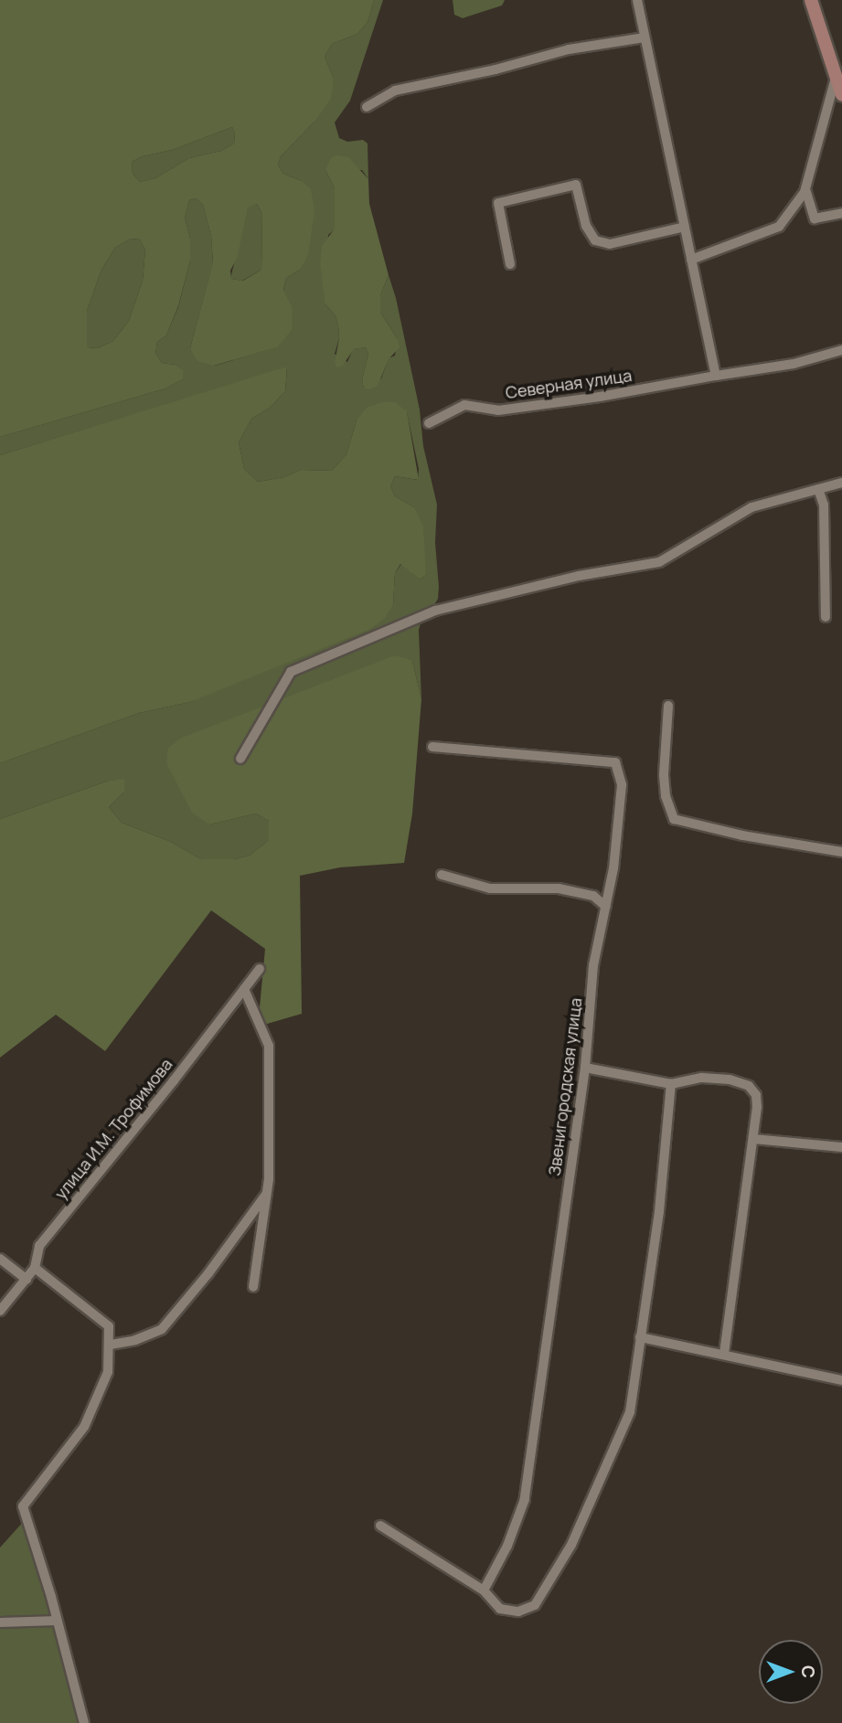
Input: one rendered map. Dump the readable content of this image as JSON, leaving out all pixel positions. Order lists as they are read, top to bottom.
{
  "streets": {
    "street": ["Северная улица", "Звенигородская улица", "улица И.М. Трофимова"]
  },
  "north": "right"
}
